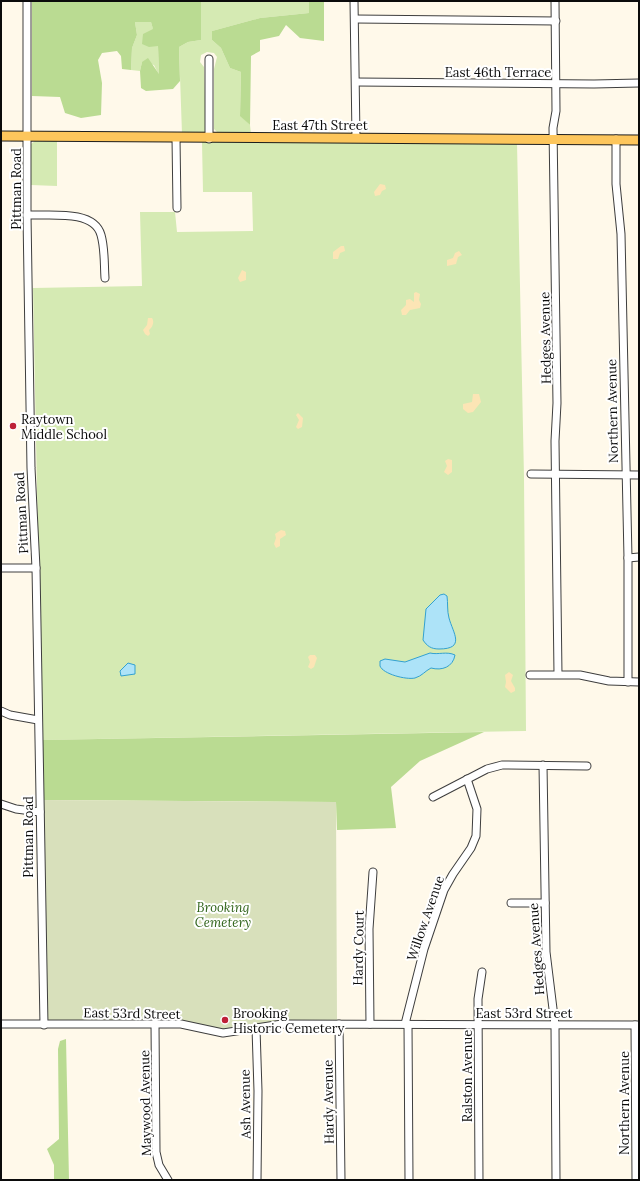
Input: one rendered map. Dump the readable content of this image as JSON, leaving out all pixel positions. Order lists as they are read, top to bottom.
{
  "streets": {
    "main road": ["East 47th Street"],
    "street": [
      "East 46th Terrace",
      "Pittman Road",
      "Hedges Avenue",
      "Northern Avenue",
      "Willow Avenue",
      "Hardy Court",
      "East 53rd Street",
      "Ralston Avenue",
      "Hardy Avenue",
      "Maywood Avenue",
      "Ash Avenue"
    ]
  },
  "crossings": [
    ["East 46th Terrace", "Hedges Avenue"],
    ["East 47th Street", "Pittman Road"],
    ["East 47th Street", "Hedges Avenue"],
    ["East 47th Street", "Northern Avenue"],
    ["Pittman Road", "East 53rd Street"],
    ["Hedges Avenue", "East 53rd Street"],
    ["Northern Avenue", "East 53rd Street"],
    ["Willow Avenue", "East 53rd Street"],
    ["Hardy Court", "East 53rd Street"],
    ["East 53rd Street", "Ralston Avenue"],
    ["East 53rd Street", "Hardy Avenue"],
    ["East 53rd Street", "Maywood Avenue"],
    ["East 53rd Street", "Ash Avenue"]
  ],
  "parks": ["Brooking Cemetery"],
  "places": ["Raytown Middle School", "Brooking Historic Cemetery"]
}
